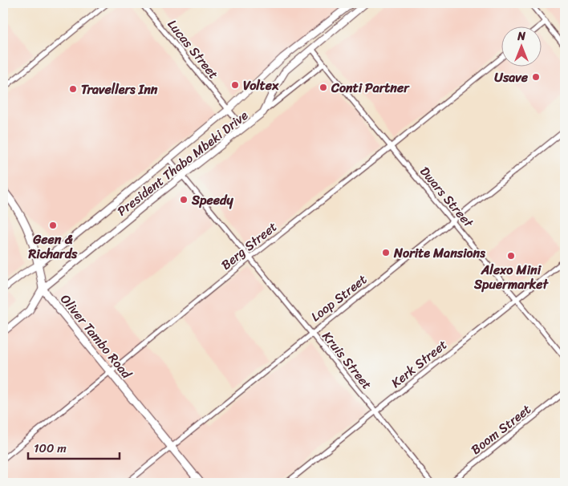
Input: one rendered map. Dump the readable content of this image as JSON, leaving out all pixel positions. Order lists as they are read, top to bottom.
{
  "streets": {
    "main road": ["Oliver Tambo Road"],
    "street": [
      "Lucas Street",
      "President Thabo Mbeki Drive",
      "Dwars Street",
      "Berg Street",
      "Loop Street",
      "Kruis Street",
      "Kerk Street",
      "Boom Street"
    ]
  },
  "crossings": [
    ["Lucas Street", "President Thabo Mbeki Drive"],
    ["President Thabo Mbeki Drive", "Dwars Street"],
    ["President Thabo Mbeki Drive", "Oliver Tambo Road"],
    ["President Thabo Mbeki Drive", "Kruis Street"],
    ["Dwars Street", "Berg Street"],
    ["Dwars Street", "Loop Street"],
    ["Dwars Street", "Kerk Street"],
    ["Berg Street", "Oliver Tambo Road"],
    ["Berg Street", "Kruis Street"],
    ["Loop Street", "Oliver Tambo Road"],
    ["Loop Street", "Kruis Street"],
    ["Kruis Street", "Kerk Street"]
  ],
  "places": [
    "Usave",
    "Voltex",
    "Conti Partner",
    "Travellers Inn",
    "Speedy",
    "Geen & Richards",
    "Norite Mansions",
    "Alexo Mini Spuermarket"
  ],
  "scale_bar": "100 m",
  "north": "top"
}
